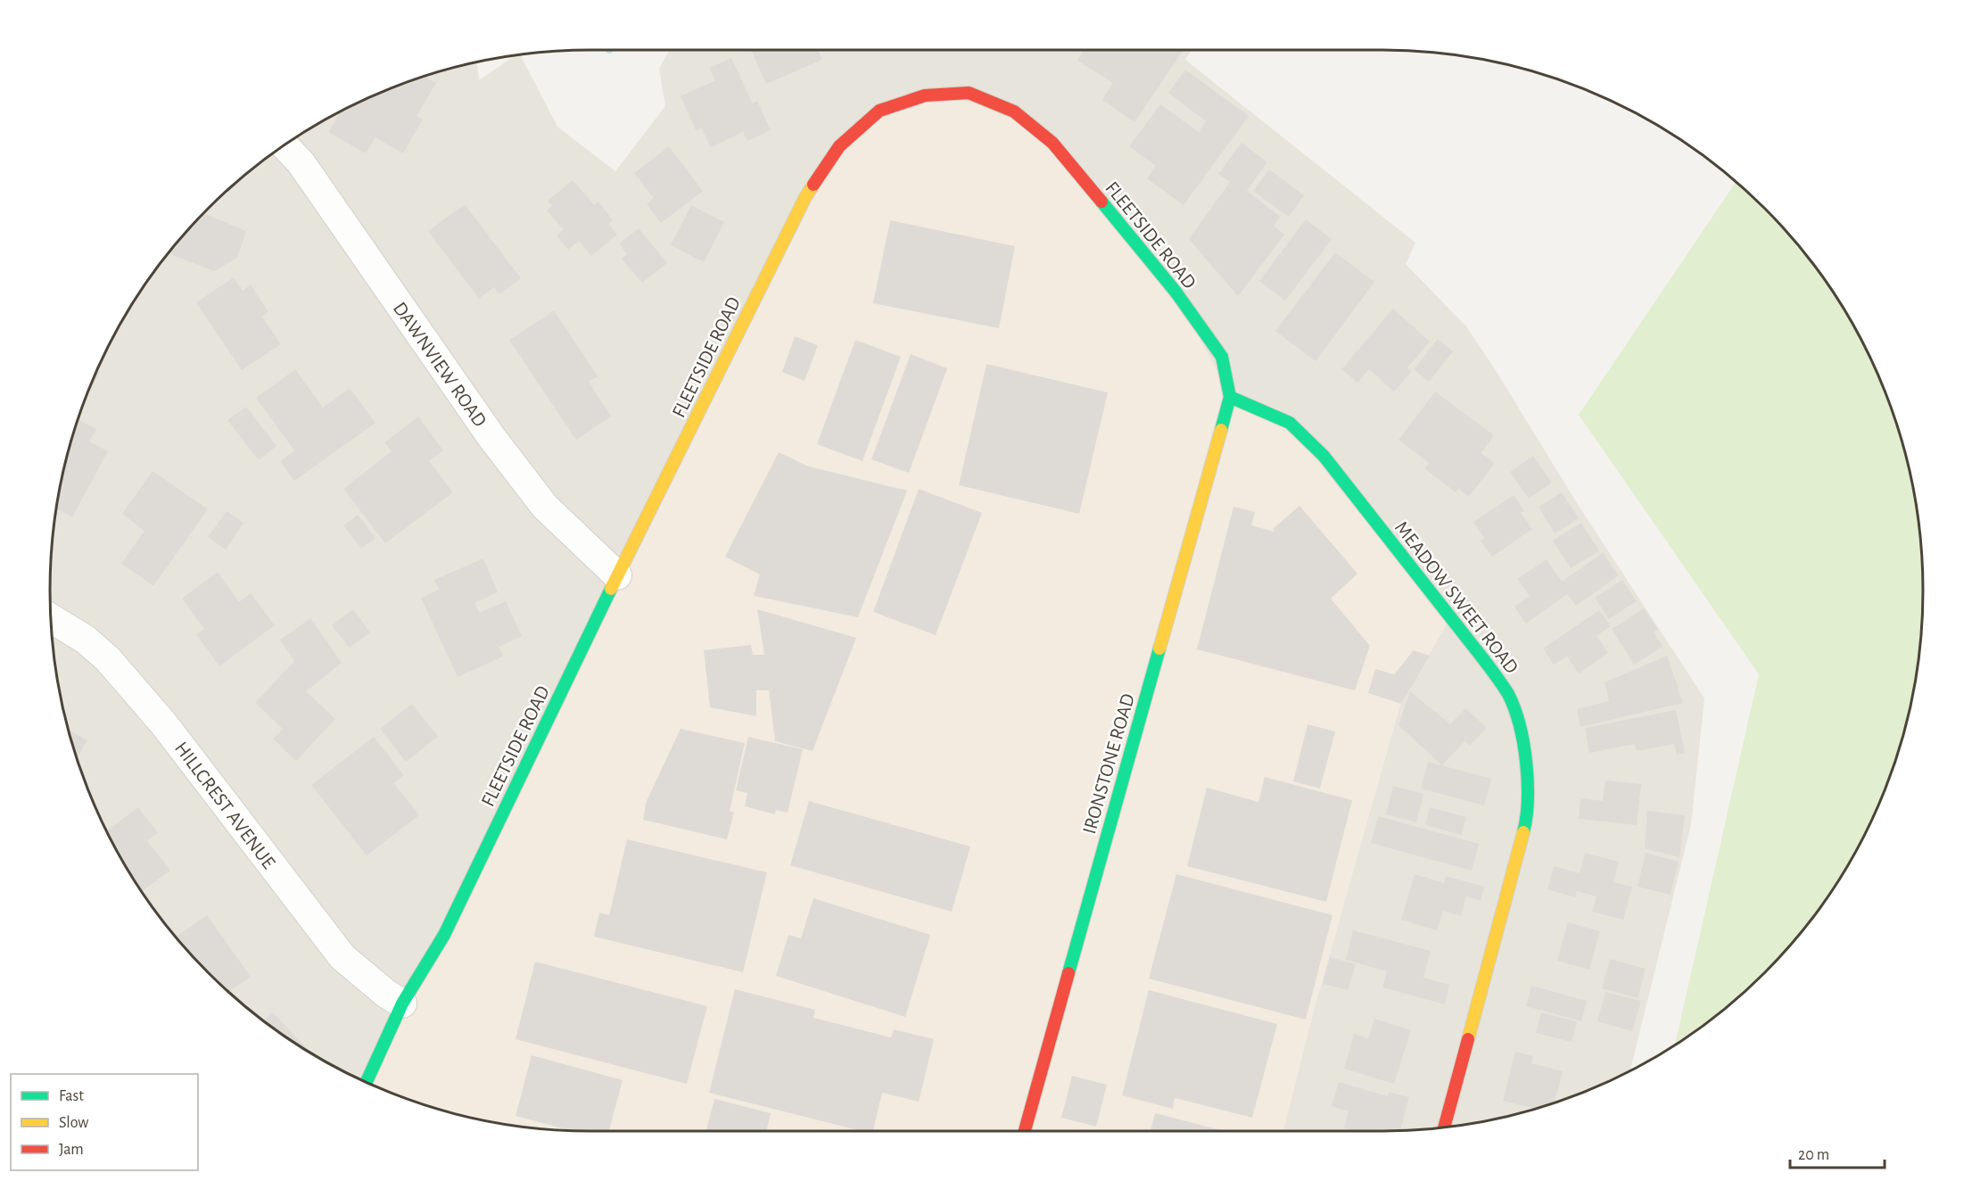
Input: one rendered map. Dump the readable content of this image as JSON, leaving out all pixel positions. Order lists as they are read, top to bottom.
{
  "streets": {
    "street": [
      "FLEETSIDE ROAD",
      "DAWNVIEW ROAD",
      "MEADOW SWEET ROAD",
      "IRONSTONE ROAD",
      "HILLCREST AVENUE"
    ]
  },
  "crossings": [
    ["FLEETSIDE ROAD", "DAWNVIEW ROAD"],
    ["FLEETSIDE ROAD", "MEADOW SWEET ROAD"],
    ["FLEETSIDE ROAD", "IRONSTONE ROAD"],
    ["FLEETSIDE ROAD", "HILLCREST AVENUE"],
    ["MEADOW SWEET ROAD", "IRONSTONE ROAD"]
  ],
  "legend": ["Fast", "Slow", "Jam"],
  "scale_bar": "20 m"
}
